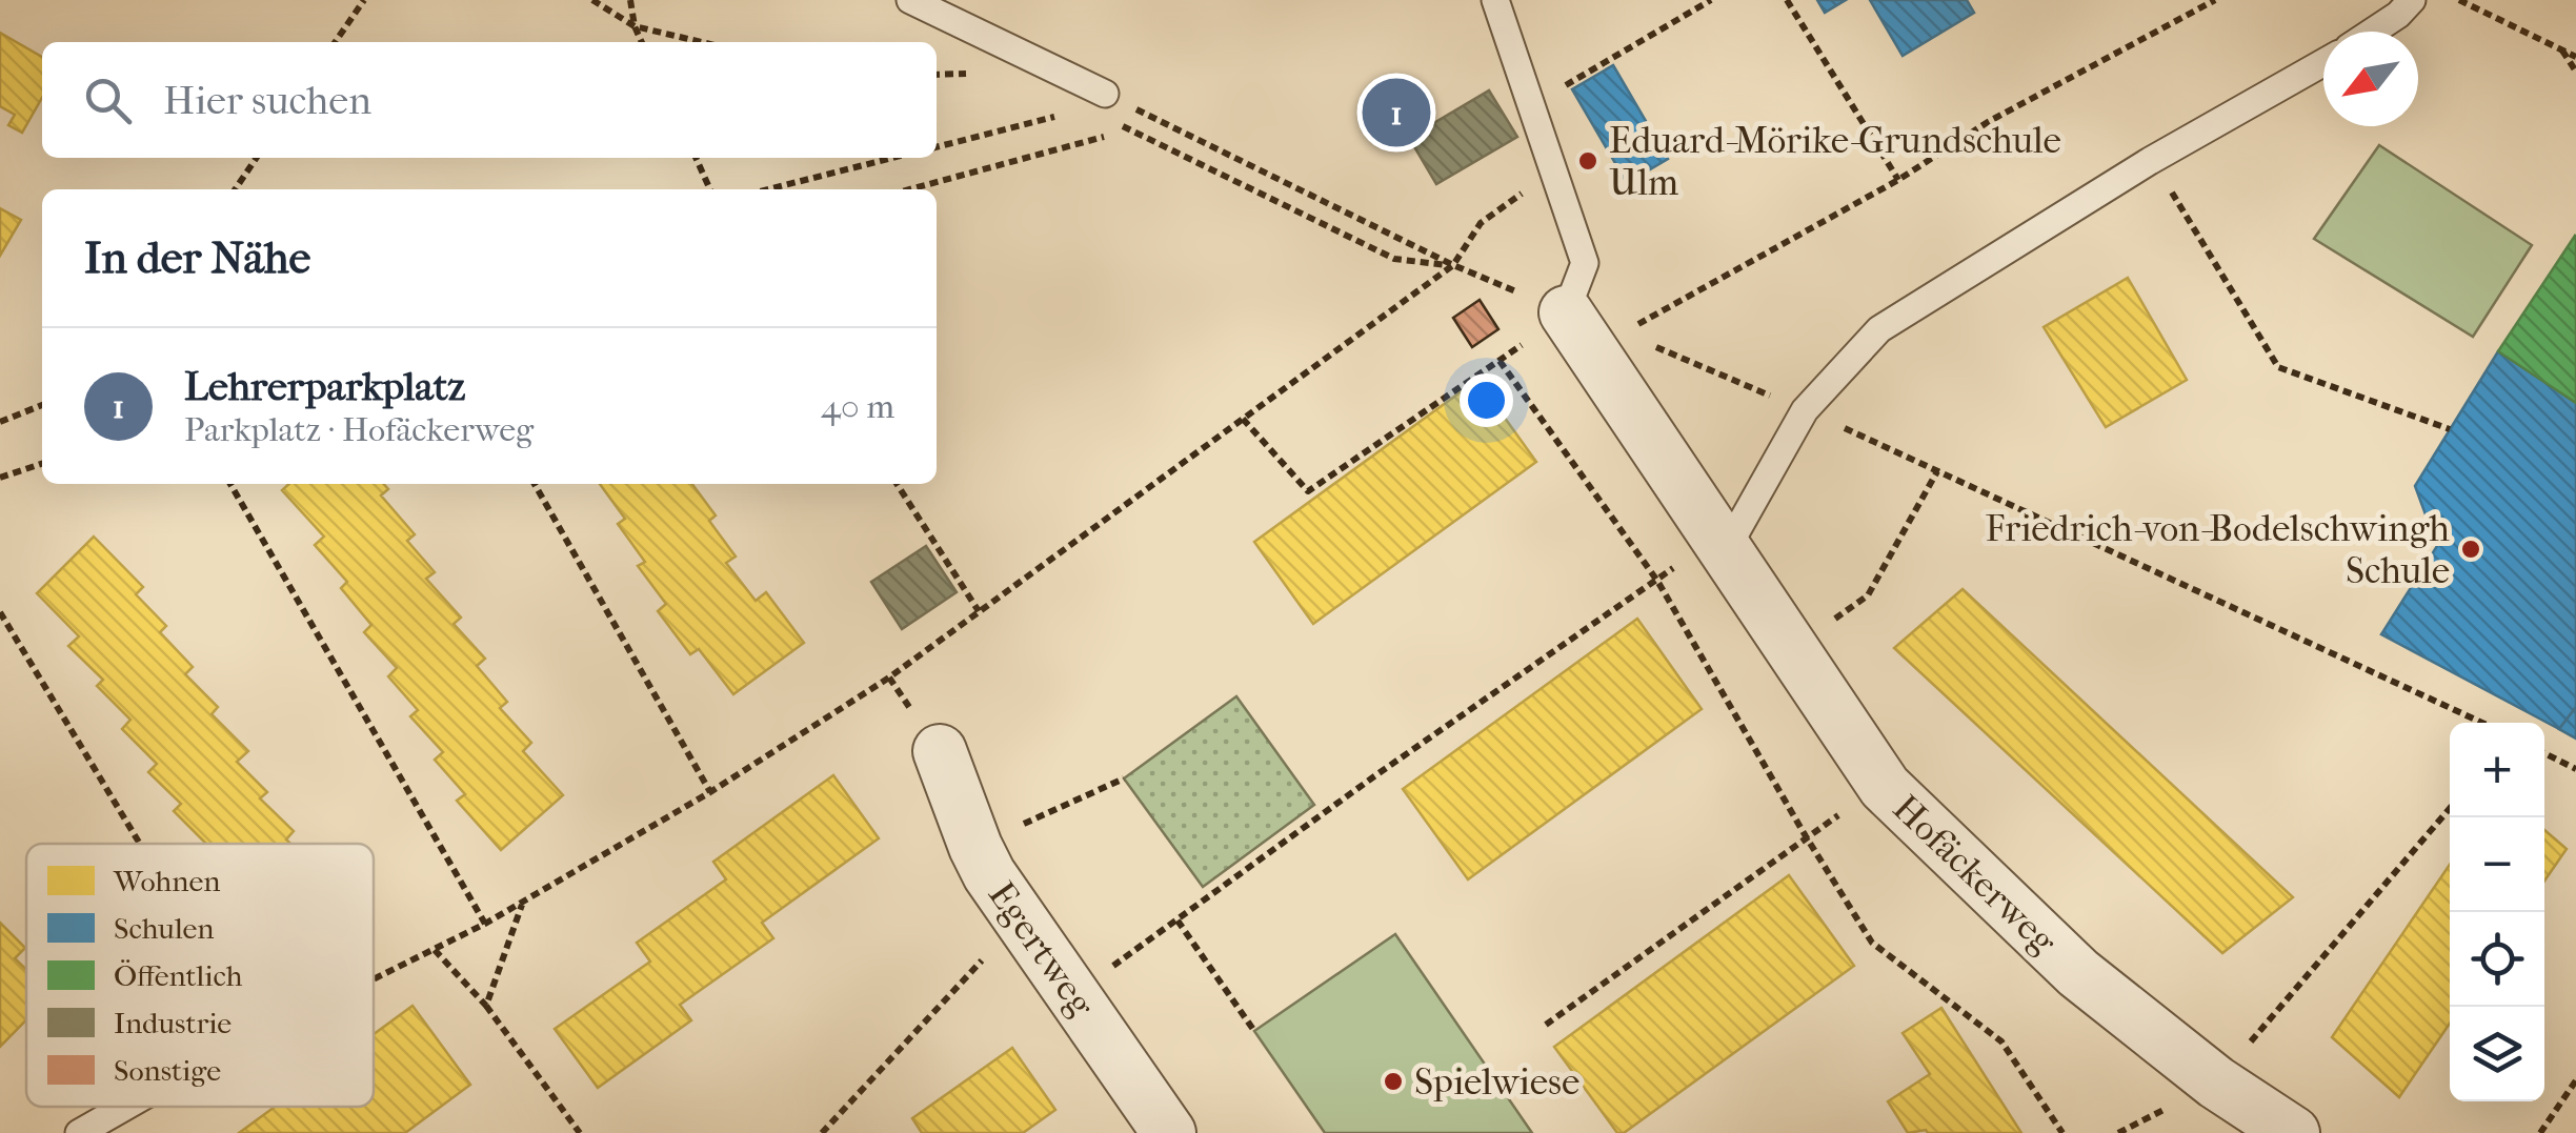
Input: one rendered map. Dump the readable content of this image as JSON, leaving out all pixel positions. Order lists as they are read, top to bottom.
{
  "streets": {
    "street": ["Hofäckerweg", "Egertweg"]
  },
  "places": ["Eduard-Mörike-Grundschule Ulm", "Friedrich-von-Bodelschwingh Schule", "Spielwiese"],
  "legend": [
    "Wohnen",
    "Schulen",
    "Öffentlich",
    "Industrie",
    "Sonstige"
  ],
  "north": "bottom left",
  "page": {
    "search": "Hier suchen",
    "pins": "1",
    "heading": "In der Nähe",
    "list": [
      {
        "mark": "1",
        "name": "Lehrerparkplatz",
        "note": "Parkplatz · Hofäckerweg",
        "value": "40 m"
      }
    ],
    "map_buttons": ["+", "−"]
  }
}
